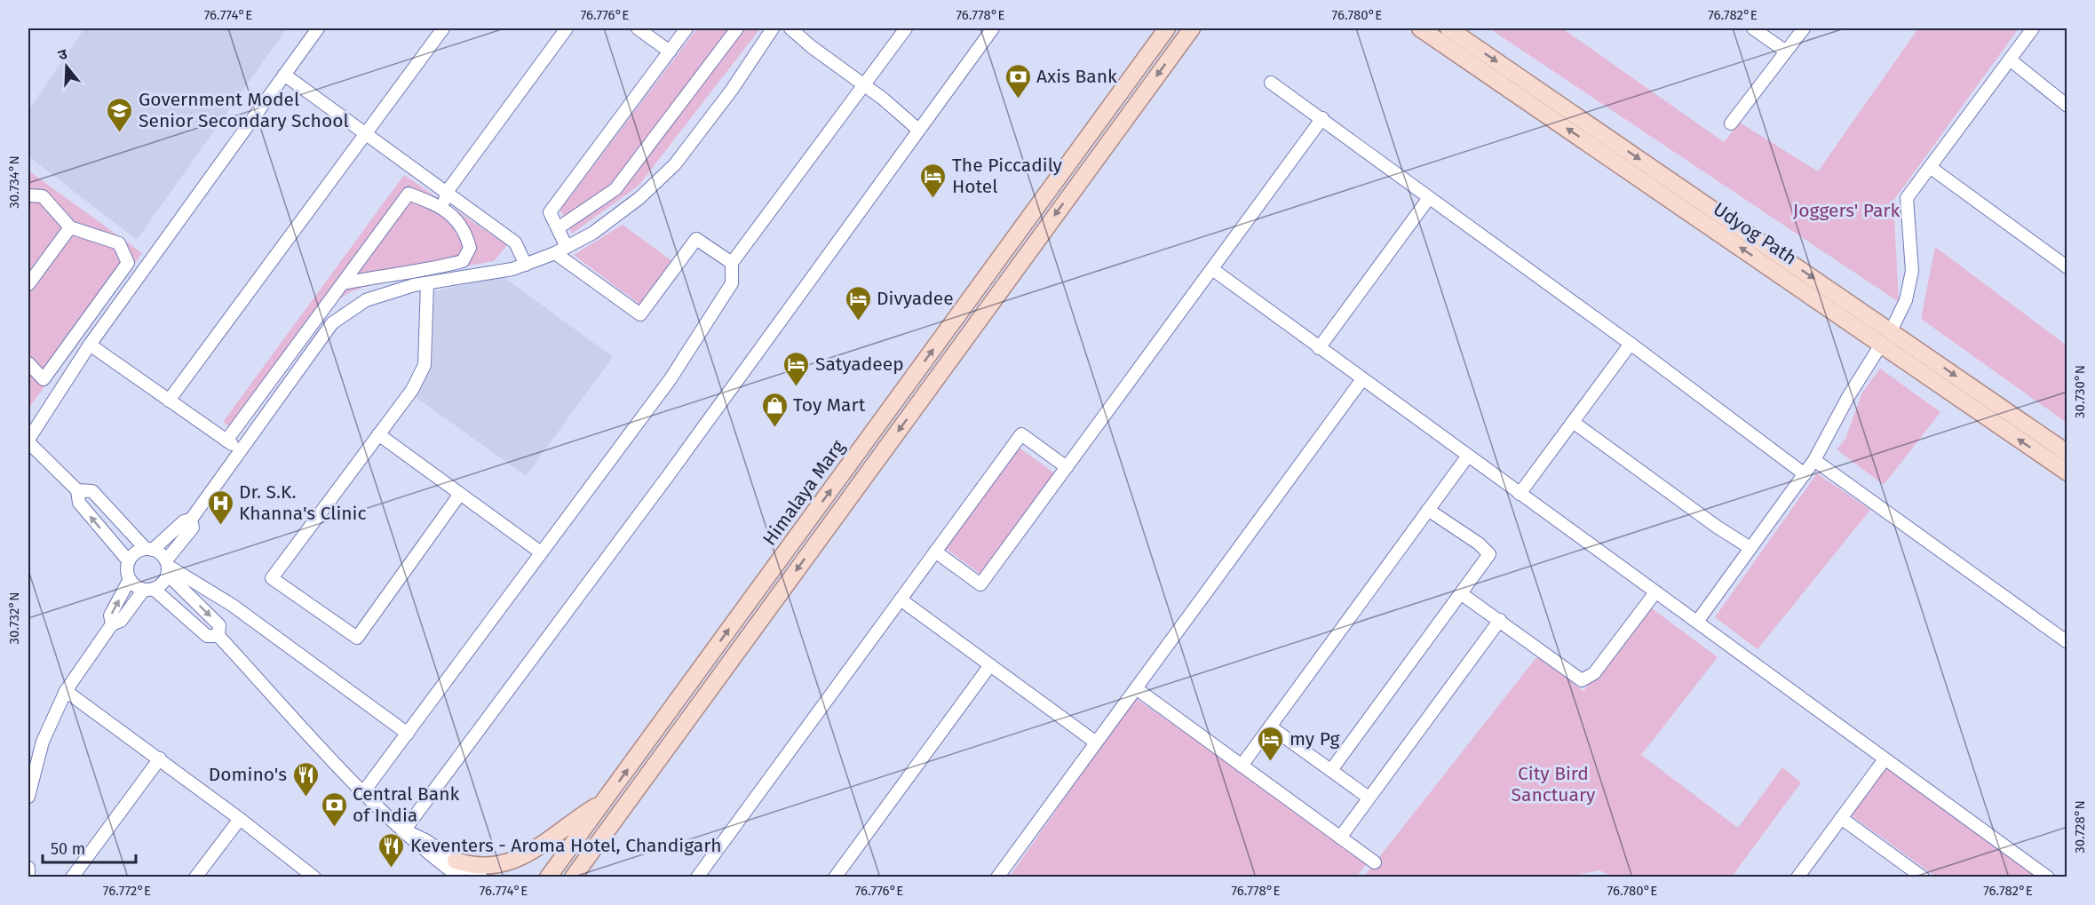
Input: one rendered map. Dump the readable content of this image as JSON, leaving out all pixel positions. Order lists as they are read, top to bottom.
{
  "streets": {
    "main road": ["Udyog Path", "Himalaya Marg"]
  },
  "parks": ["Joggers' Park", "City Bird Sanctuary"],
  "places": {
    "bank": ["Axis Bank", "Central Bank of India"],
    "school or university": ["Government Model Senior Secondary School"],
    "hotel": [
      "The Piccadily Hotel",
      "Divyadee",
      "Satyadeep",
      "my Pg"
    ],
    "shop": ["Toy Mart"],
    "hospital": ["Dr. S.K. Khanna's Clinic"],
    "restaurant": ["Domino's", "Keventers - Aroma Hotel, Chandigarh"]
  },
  "scale_bar": "50 m",
  "north": "top",
  "coordinates": [
    "76.774°E",
    "76.776°E",
    "76.778°E",
    "76.780°E",
    "76.782°E",
    "30.734°N",
    "30.730°N",
    "30.732°N",
    "30.728°N",
    "76.772°E"
  ]
}
